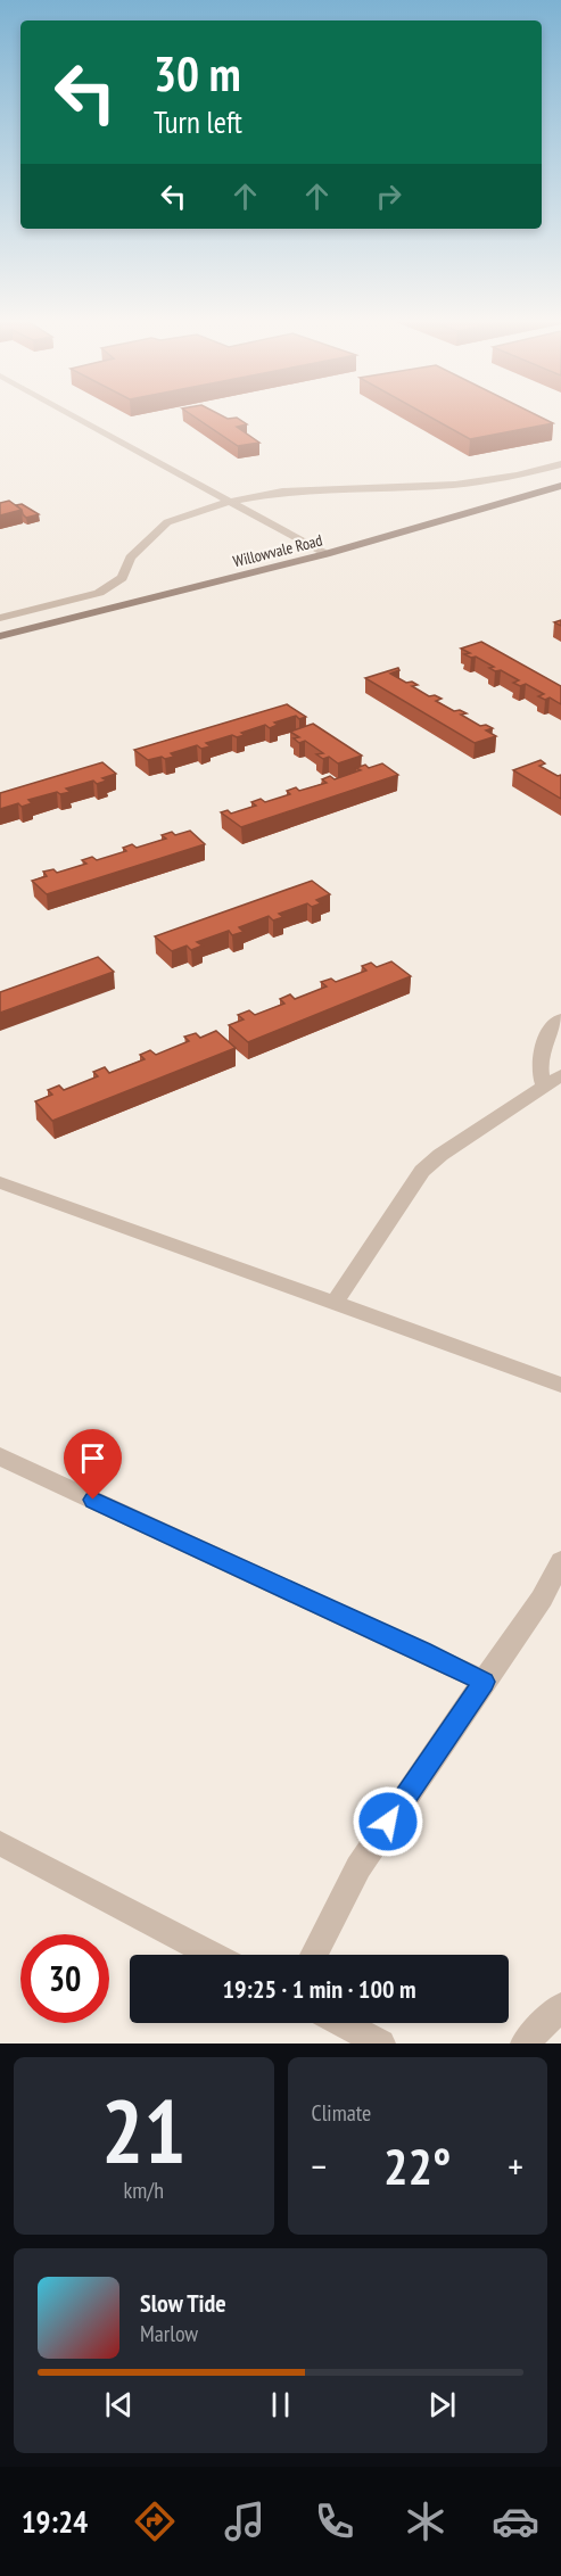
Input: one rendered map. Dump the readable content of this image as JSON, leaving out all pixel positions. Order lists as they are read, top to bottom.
{
  "streets": {
    "main road": ["Willowvale Road"]
  },
  "page": {
    "turn": ["30 m", "Turn left"],
    "limit": "30",
    "trip": "19:25 · 1 min · 100 m",
    "tile": [
      ["21", "km/h"],
      "Climate"
    ],
    "heat": ["−", "22°", "+"],
    "song": ["Slow Tide", "Marlow"],
    "tabs": "19:24"
  }
}
